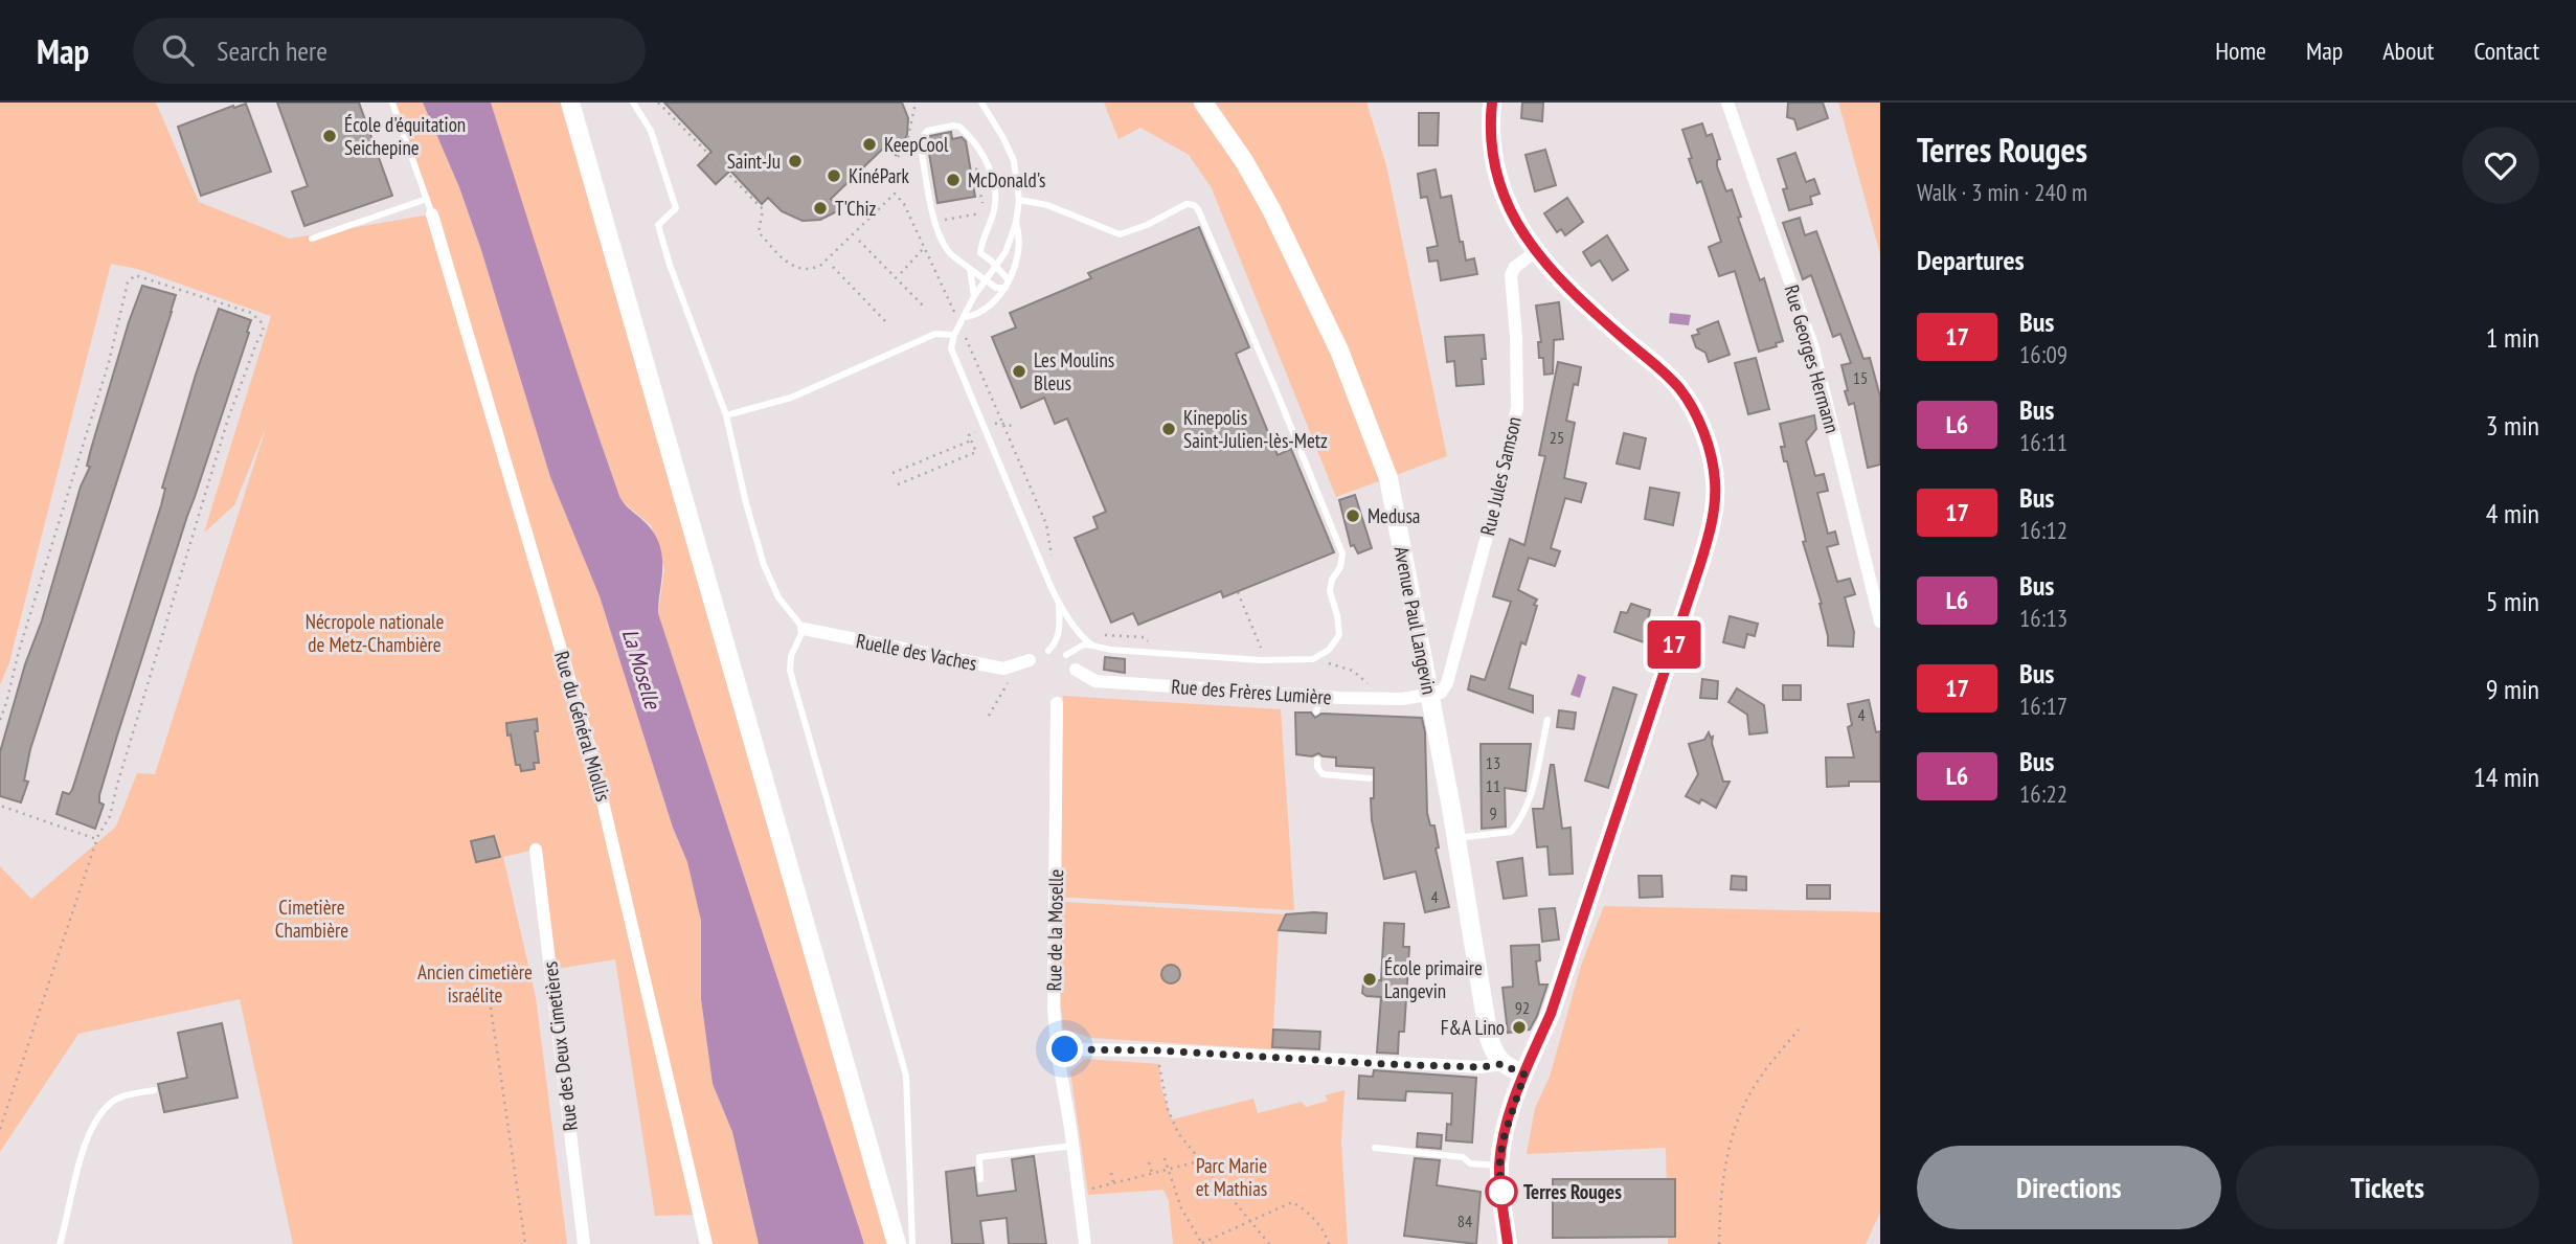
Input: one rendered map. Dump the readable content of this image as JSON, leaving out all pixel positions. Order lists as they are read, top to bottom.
{
  "streets": {
    "main road": ["Avenue Paul Langevin"],
    "street": [
      "Rue Georges Hermann",
      "Rue Jules Samson",
      "Ruelle des Vaches",
      "Rue des Frères Lumière",
      "Rue du Général Miollis",
      "Rue de la Moselle",
      "Rue des Deux Cimetières"
    ]
  },
  "crossings": [
    ["Rue Jules Samson", "Avenue Paul Langevin"],
    ["Rue Jules Samson", "Rue des Frères Lumière"],
    ["Avenue Paul Langevin", "Rue des Frères Lumière"]
  ],
  "water": ["La Moselle"],
  "parks": [
    "Nécropole nationale de Metz-Chambière",
    "Cimetière Chambière",
    "Ancien cimetière israélite",
    "Parc Marie et Mathias"
  ],
  "places": [
    "École d'équitation Seichepine",
    "KeepCool",
    "Saint-Ju",
    "KinéPark",
    "McDonald's",
    "T'Chiz",
    "Les Moulins Bleus",
    "Kinepolis Saint-Julien-lès-Metz",
    "Medusa",
    "École primaire Langevin",
    "F&A Lino",
    "Terres Rouges"
  ],
  "lines": ["bus line 17"],
  "house_numbers": [
    "15",
    "25",
    "4",
    "13",
    "11",
    "9",
    "4",
    "92",
    "84"
  ],
  "page": {
    "header": "Map",
    "search": "Search here",
    "nav": [
      "Home",
      "Map",
      "About",
      "Contact"
    ],
    "on_map": "17",
    "heading": [
      ["Terres Rouges", "Walk · 3 min · 240 m"],
      "Departures"
    ],
    "list": [
      {
        "mark": "17",
        "name": "Bus",
        "note": "16:09",
        "value": "1 min"
      },
      {
        "mark": "L6",
        "name": "Bus",
        "note": "16:11",
        "value": "3 min"
      },
      {
        "mark": "17",
        "name": "Bus",
        "note": "16:12",
        "value": "4 min"
      },
      {
        "mark": "L6",
        "name": "Bus",
        "note": "16:13",
        "value": "5 min"
      },
      {
        "mark": "17",
        "name": "Bus",
        "note": "16:17",
        "value": "9 min"
      },
      {
        "mark": "L6",
        "name": "Bus",
        "note": "16:22",
        "value": "14 min"
      }
    ],
    "buttons": ["Directions", "Tickets"]
  }
}
